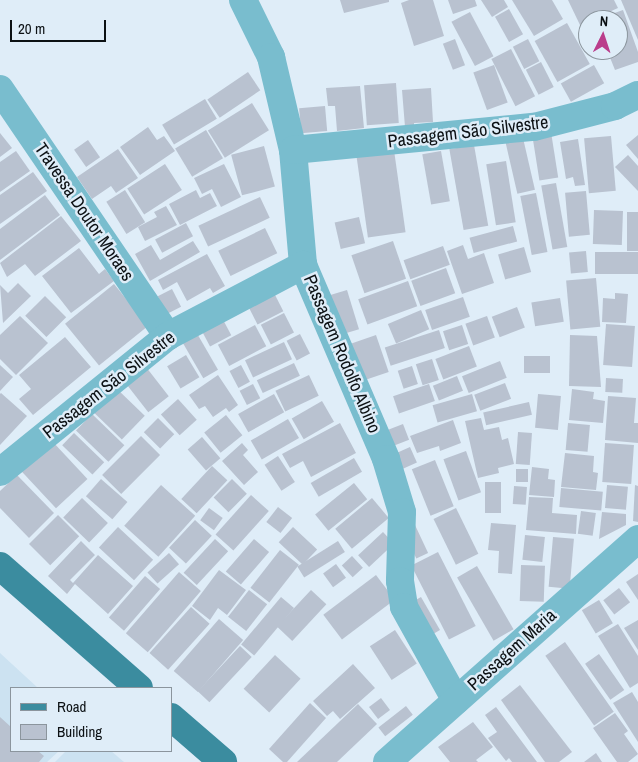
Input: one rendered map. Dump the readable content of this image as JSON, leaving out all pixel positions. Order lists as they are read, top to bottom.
{
  "streets": {
    "street": [
      "Passagem São Silvestre",
      "Travessa Doutor Moraes",
      "Passagem Rodolfo Albino",
      "Passagem Maria"
    ]
  },
  "crossings": [
    ["Passagem São Silvestre", "Travessa Doutor Moraes"],
    ["Passagem São Silvestre", "Passagem Rodolfo Albino"],
    ["Passagem Rodolfo Albino", "Passagem Maria"]
  ],
  "legend": ["Road", "Building"],
  "scale_bar": "20 m",
  "north": "top"
}
